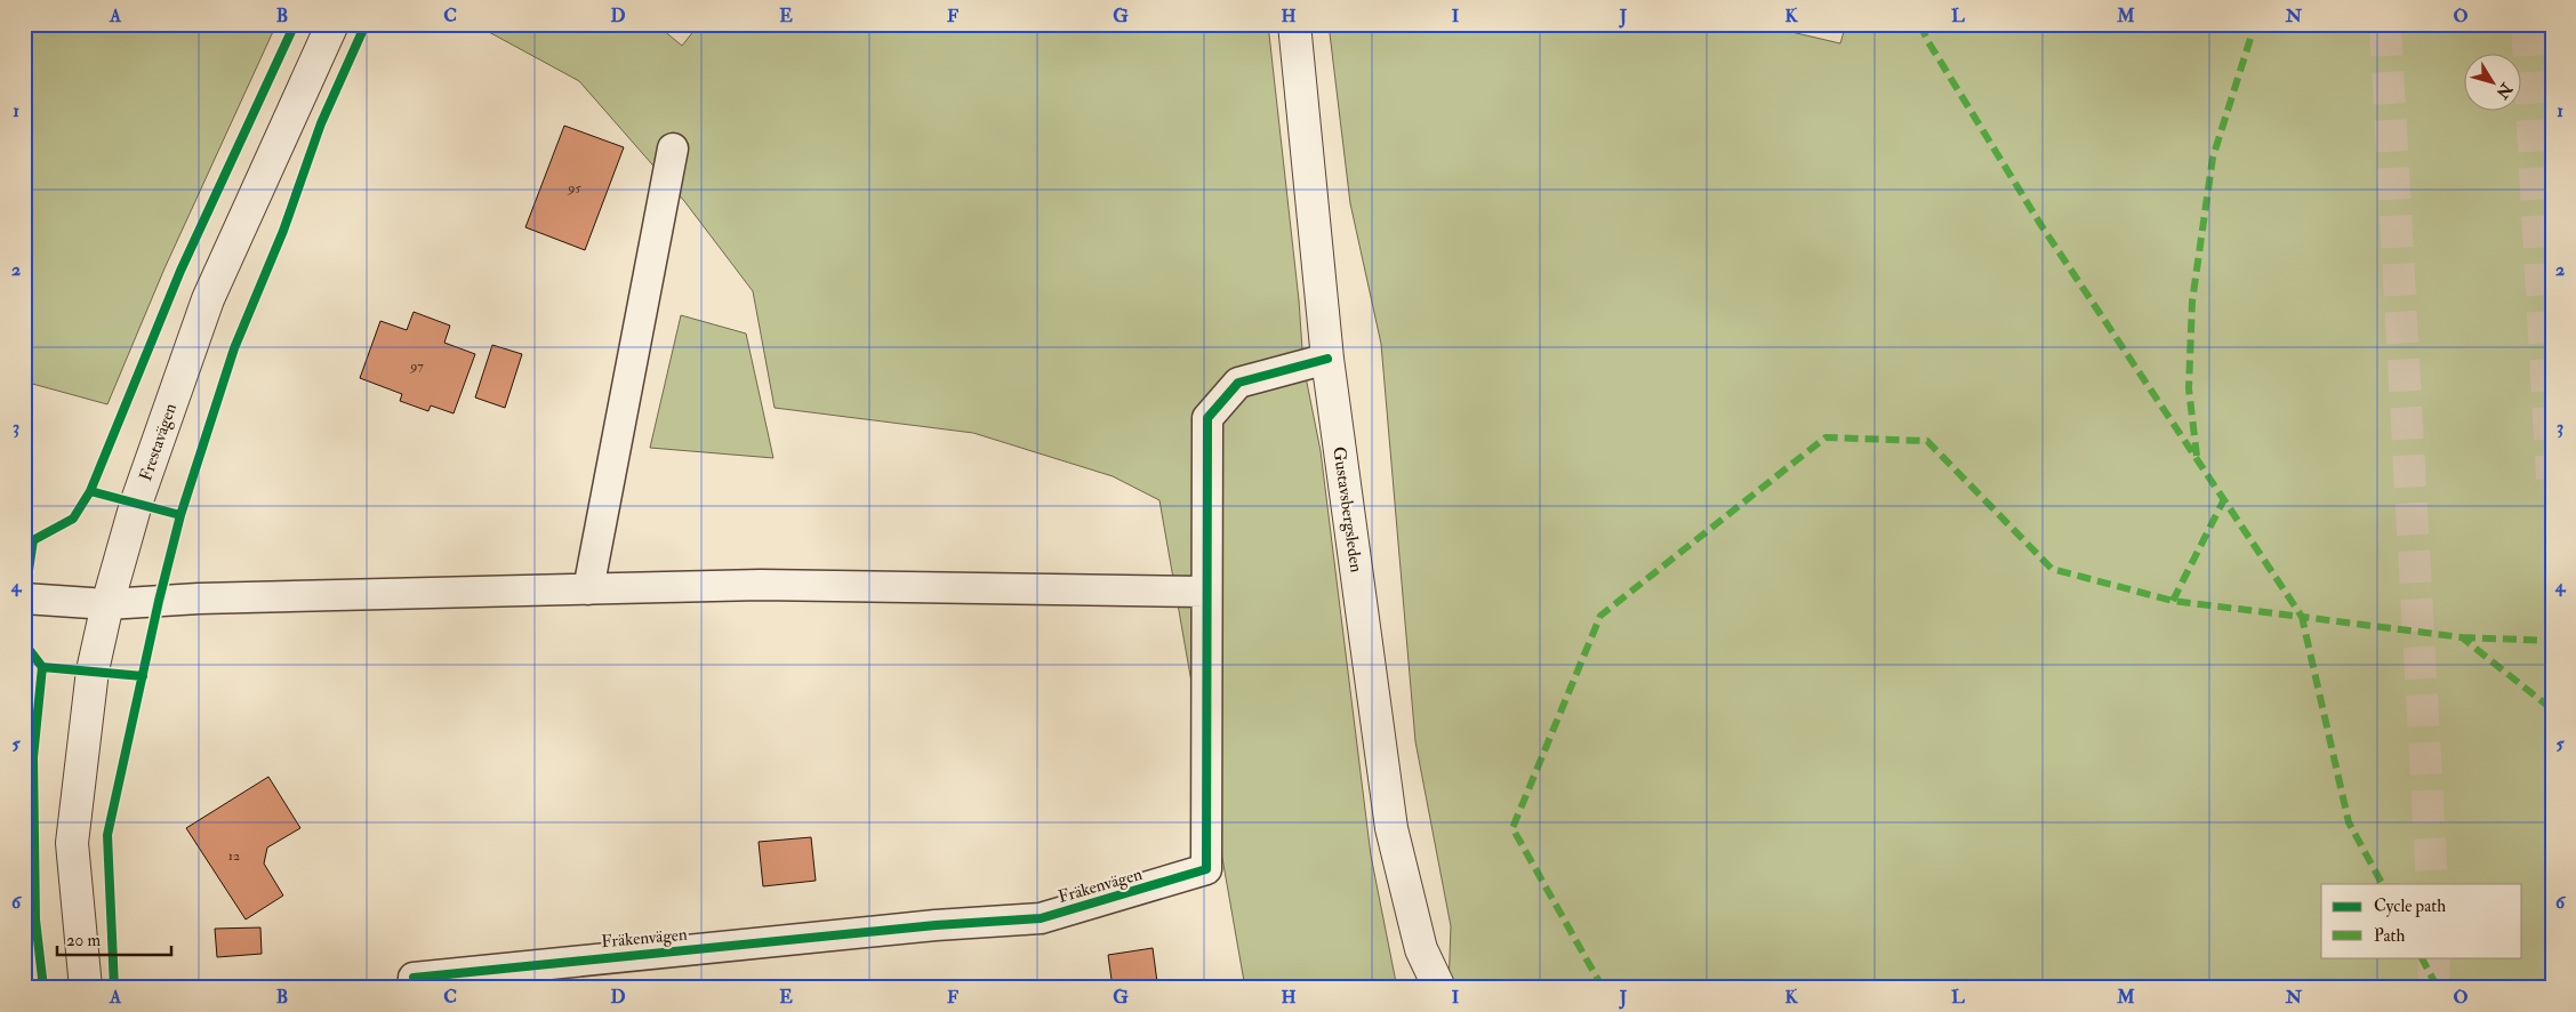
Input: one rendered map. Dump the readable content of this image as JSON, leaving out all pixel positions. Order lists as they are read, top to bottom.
{
  "streets": {
    "street": ["Frestavägen", "Gustavsbergsleden", "Fräkenvägen"]
  },
  "crossings": [
    ["Gustavsbergsleden", "Fräkenvägen"]
  ],
  "house_numbers": ["95", "97", "12"],
  "legend": ["Cycle path", "Path"],
  "scale_bar": "20 m",
  "north": "bottom right",
  "grid": {
    "columns": [
      "A",
      "B",
      "C",
      "D",
      "E",
      "F",
      "G",
      "H",
      "I",
      "J",
      "K",
      "L",
      "M",
      "N",
      "O"
    ],
    "rows": [
      "1",
      "2",
      "3",
      "4",
      "5",
      "6"
    ]
  }
}
